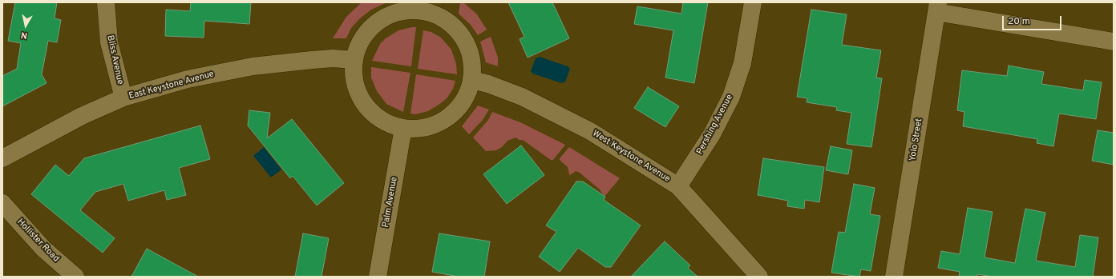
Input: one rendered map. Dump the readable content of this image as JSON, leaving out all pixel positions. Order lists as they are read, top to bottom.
{
  "streets": {
    "street": [
      "Bliss Avenue",
      "East Keystone Avenue",
      "Pershing Avenue",
      "Yolo Street",
      "West Keystone Avenue",
      "Palm Avenue",
      "Hollister Road"
    ]
  },
  "crossings": [
    ["Bliss Avenue", "East Keystone Avenue"],
    ["Pershing Avenue", "West Keystone Avenue"]
  ],
  "scale_bar": "20 m",
  "north": "bottom"
}
